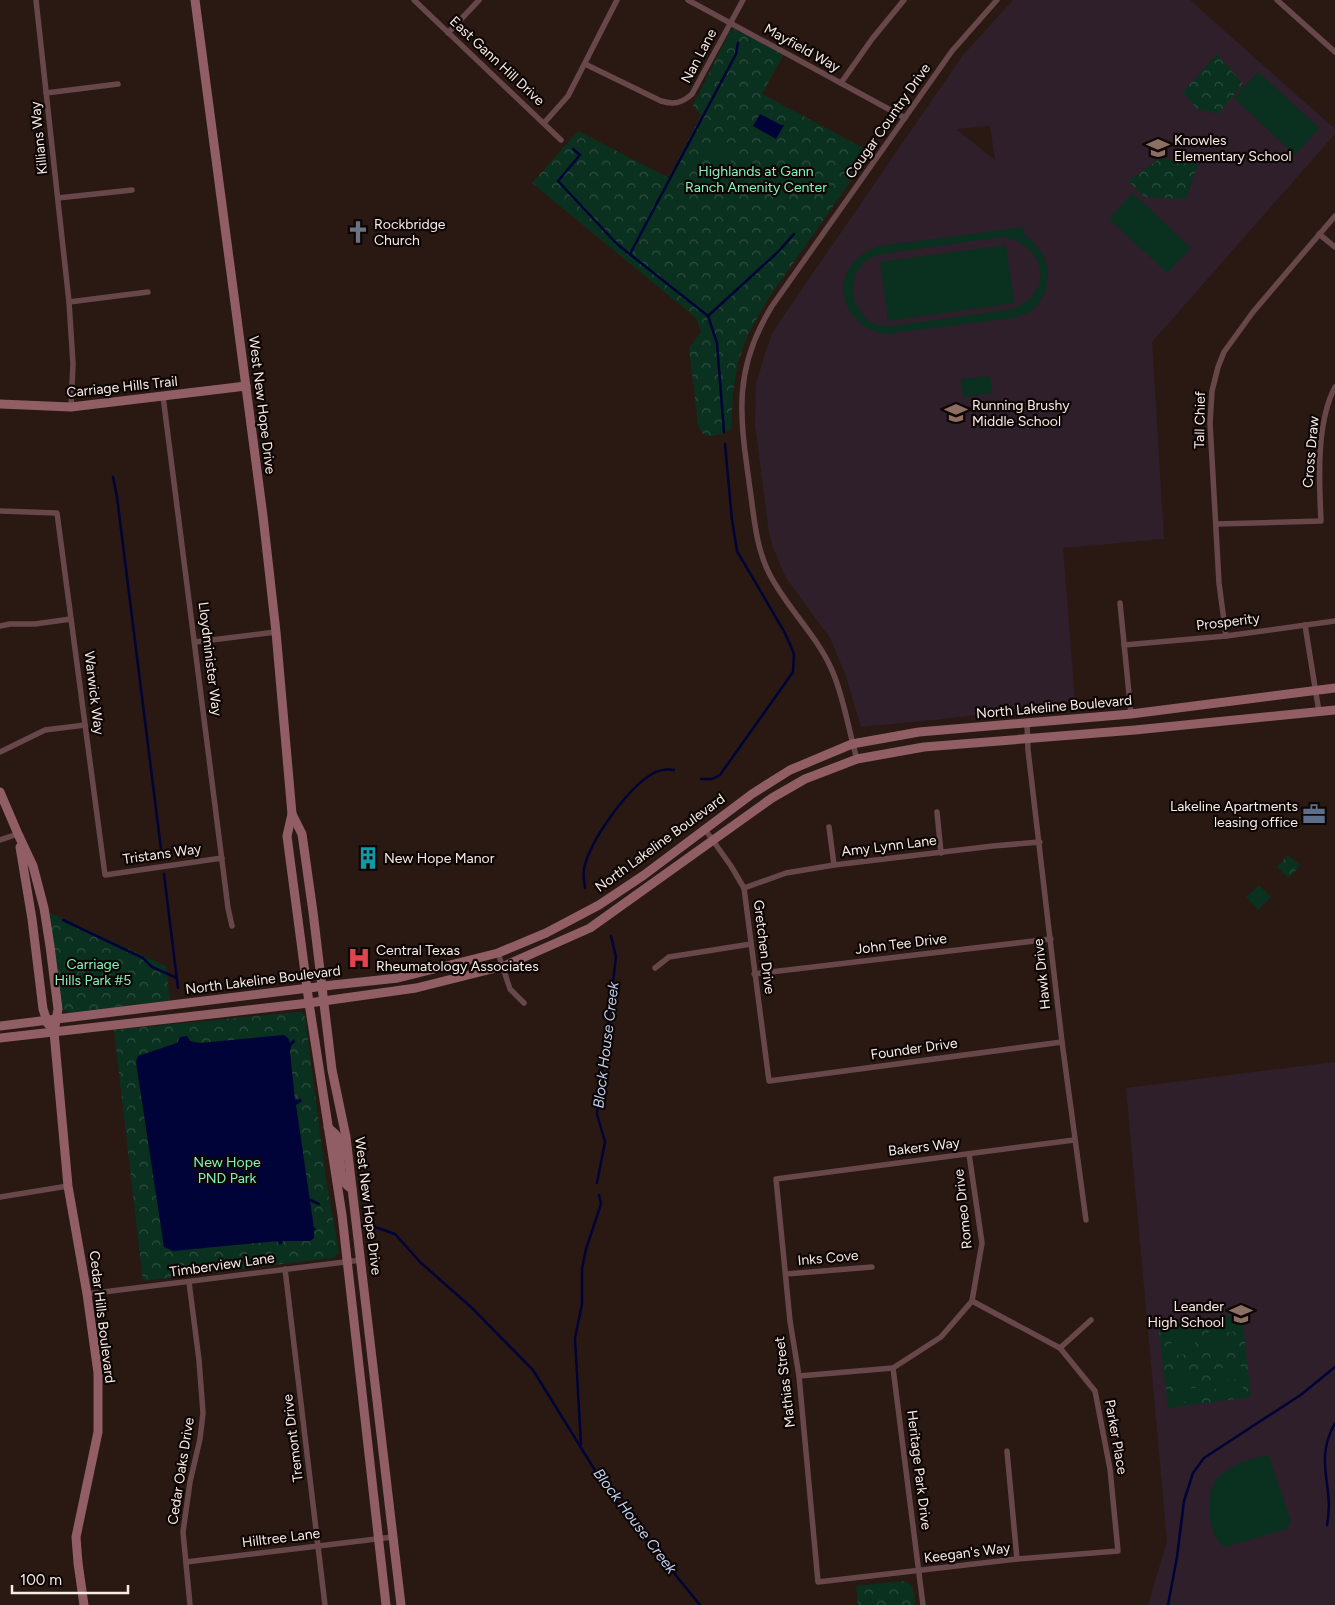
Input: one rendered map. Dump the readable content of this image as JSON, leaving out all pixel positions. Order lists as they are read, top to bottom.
{
  "streets": {
    "main road": [
      "Carriage Hills Trail",
      "West New Hope Drive",
      "North Lakeline Boulevard",
      "Cedar Hills Boulevard"
    ],
    "street": [
      "Mayfield Way",
      "Nan Lane",
      "East Gann Hill Drive",
      "Cougar Country Drive",
      "Killians Way",
      "Tall Chief",
      "Cross Draw",
      "Prosperity",
      "Lloydminister Way",
      "Warwick Way",
      "Amy Lynn Lane",
      "Tristans Way",
      "John Tee Drive",
      "Gretchen Drive",
      "Hawk Drive",
      "Founder Drive",
      "Bakers Way",
      "Romeo Drive",
      "Inks Cove",
      "Timberview Lane",
      "Mathias Street",
      "Parker Place",
      "Tremont Drive",
      "Heritage Park Drive",
      "Cedar Oaks Drive",
      "Hilltree Lane",
      "Keegan's Way"
    ]
  },
  "crossings": [
    ["Mayfield Way", "Nan Lane"],
    ["Mayfield Way", "Cougar Country Drive"],
    ["Cougar Country Drive", "North Lakeline Boulevard"],
    ["Killians Way", "Carriage Hills Trail"],
    ["Carriage Hills Trail", "West New Hope Drive"],
    ["Carriage Hills Trail", "Lloydminister Way"],
    ["West New Hope Drive", "North Lakeline Boulevard"],
    ["West New Hope Drive", "Timberview Lane"],
    ["West New Hope Drive", "Hilltree Lane"],
    ["Tall Chief", "Cross Draw"],
    ["Tall Chief", "Prosperity"],
    ["Lloydminister Way", "Tristans Way"],
    ["Warwick Way", "Tristans Way"],
    ["North Lakeline Boulevard", "Gretchen Drive"],
    ["North Lakeline Boulevard", "Hawk Drive"],
    ["North Lakeline Boulevard", "Cedar Hills Boulevard"],
    ["Amy Lynn Lane", "Gretchen Drive"],
    ["Amy Lynn Lane", "Hawk Drive"],
    ["John Tee Drive", "Gretchen Drive"],
    ["John Tee Drive", "Hawk Drive"],
    ["Gretchen Drive", "Founder Drive"],
    ["Hawk Drive", "Founder Drive"],
    ["Hawk Drive", "Bakers Way"],
    ["Bakers Way", "Romeo Drive"],
    ["Bakers Way", "Mathias Street"],
    ["Romeo Drive", "Parker Place"],
    ["Inks Cove", "Mathias Street"],
    ["Timberview Lane", "Cedar Hills Boulevard"],
    ["Timberview Lane", "Tremont Drive"],
    ["Timberview Lane", "Cedar Oaks Drive"],
    ["Mathias Street", "Keegan's Way"],
    ["Parker Place", "Keegan's Way"],
    ["Tremont Drive", "Hilltree Lane"],
    ["Heritage Park Drive", "Keegan's Way"],
    ["Cedar Oaks Drive", "Hilltree Lane"]
  ],
  "water": ["Block House Creek"],
  "parks": ["Highlands at Gann Ranch Amenity Center", "Carriage Hills Park #5", "New Hope PND Park"],
  "places": {
    "school or university": ["Knowles Elementary School", "Running Brushy Middle School", "Leander High School"],
    "church": ["Rockbridge Church"],
    "office": ["Lakeline Apartments leasing office"],
    "building": ["New Hope Manor"],
    "hospital": ["Central Texas Rheumatology Associates"]
  },
  "scale_bar": "100 m"
}
